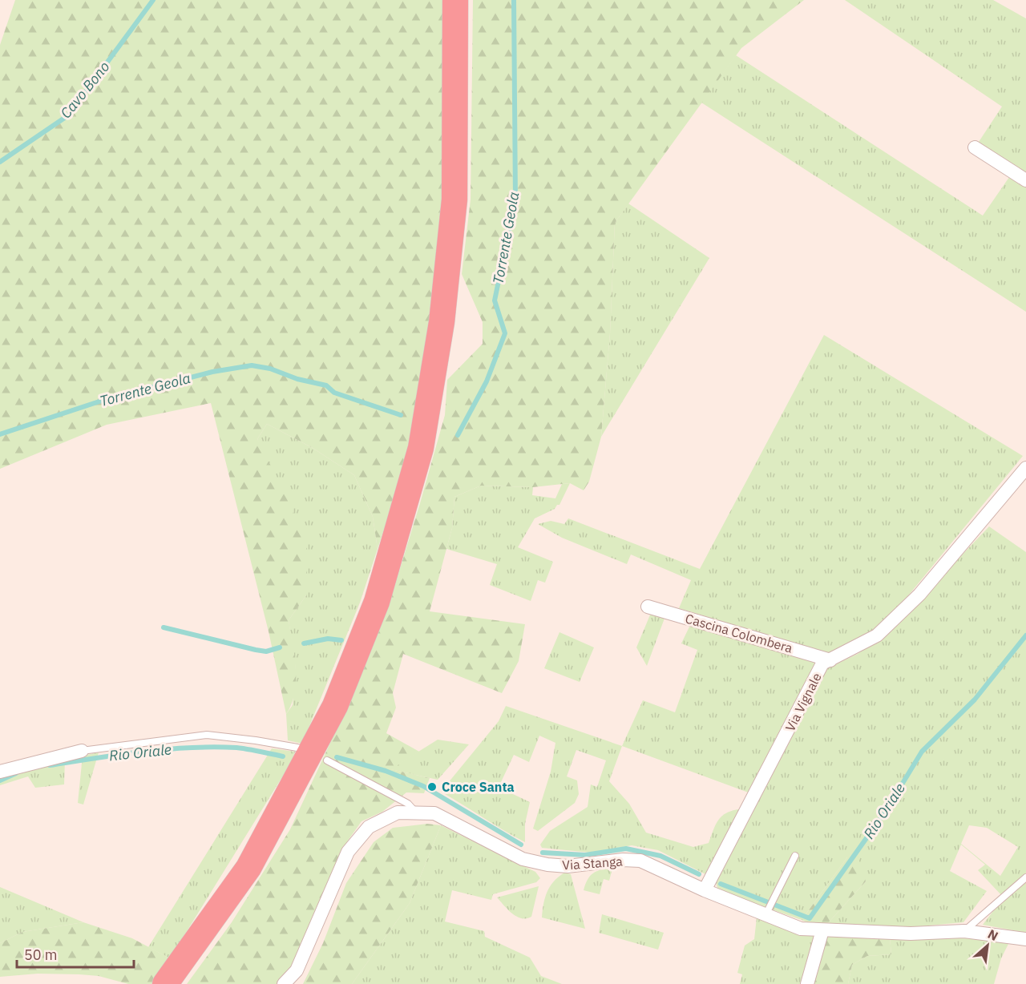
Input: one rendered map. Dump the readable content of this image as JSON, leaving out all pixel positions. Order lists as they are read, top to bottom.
{
  "streets": {
    "street": ["Cascina Colombera", "Via Vignale", "Via Stanga"]
  },
  "crossings": [
    ["Cascina Colombera", "Via Vignale"],
    ["Via Vignale", "Via Stanga"]
  ],
  "water": ["Cavo Bono", "Torrente Geola", "Rio Oriale"],
  "places": ["Croce Santa"],
  "scale_bar": "50 m",
  "north": "top right"
}
